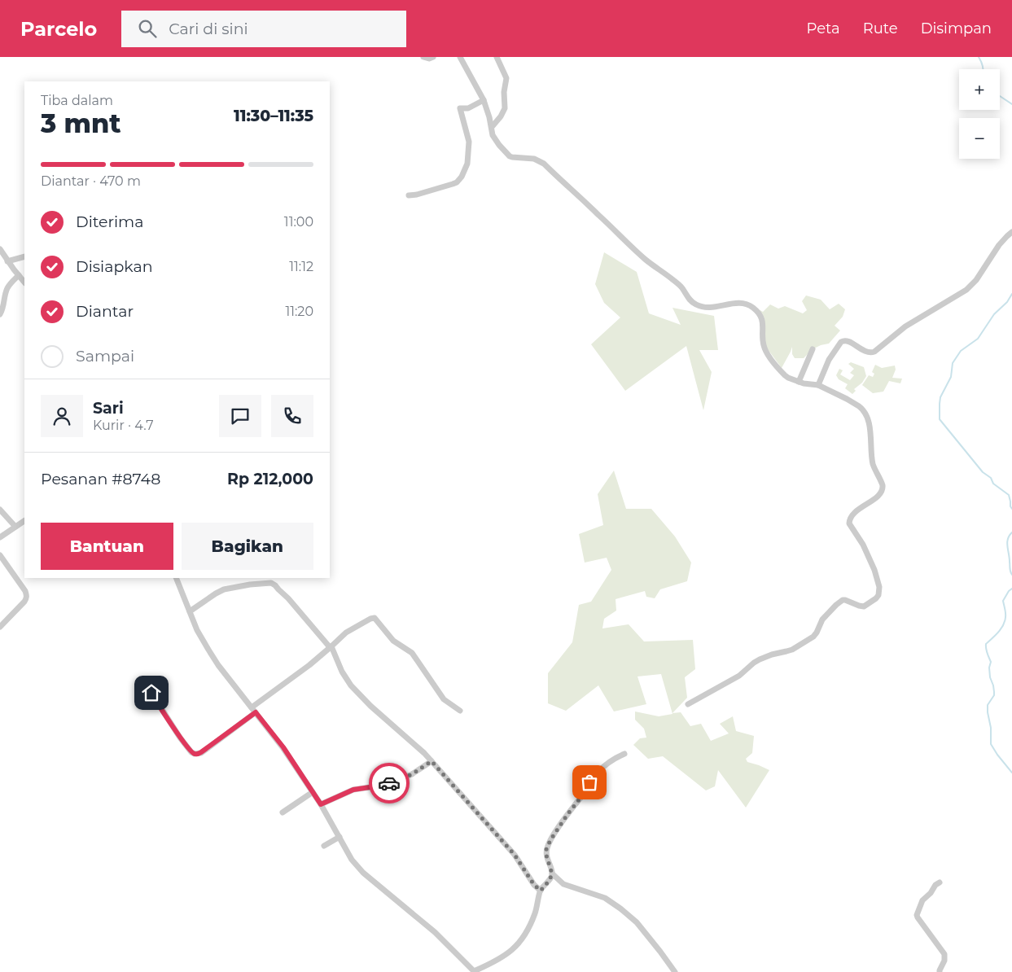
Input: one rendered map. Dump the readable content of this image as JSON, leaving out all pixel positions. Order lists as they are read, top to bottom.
{
  "page": {
    "header": "Parcelo",
    "search": "Cari di sini",
    "nav": ["Peta", "Rute", "Disimpan"],
    "map_buttons": ["+", "−"],
    "heading": ["3 mnt", "Tiba dalam", "11:30–11:35"],
    "panel": [
      "Sari",
      "Kurir · 4.7",
      "Pesanan #8748",
      "Rp 212,000"
    ],
    "bar": "Diantar · 470 m",
    "list": [
      ["Diterima", "11:00"],
      ["Disiapkan", "11:12"],
      ["Diantar", "11:20"],
      "Sampai"
    ],
    "buttons": ["Bantuan", "Bagikan"]
  }
}
